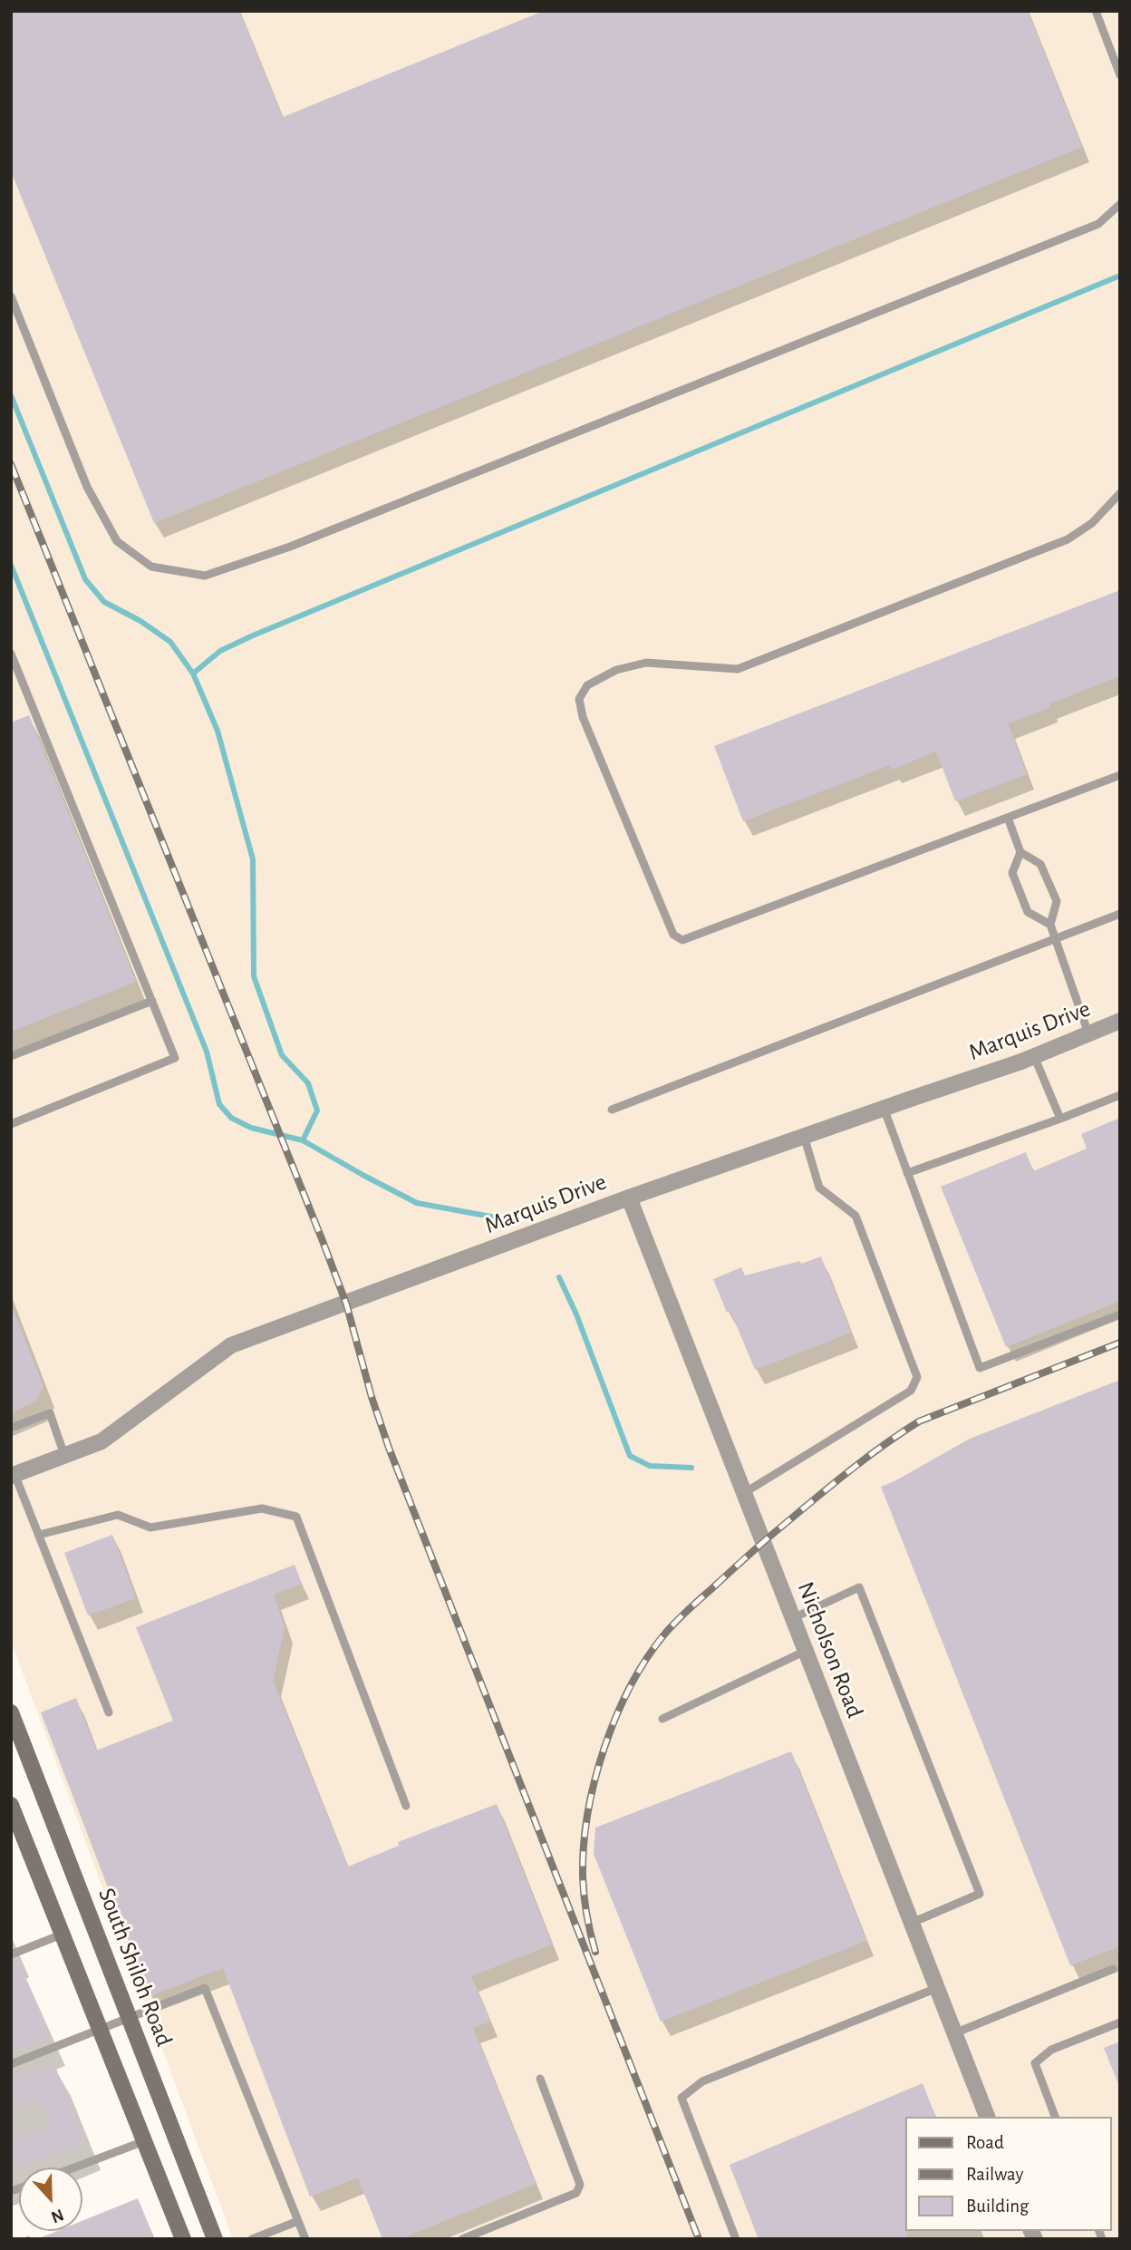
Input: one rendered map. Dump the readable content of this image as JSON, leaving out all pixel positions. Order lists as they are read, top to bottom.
{
  "streets": {
    "main road": ["South Shiloh Road"],
    "street": ["Marquis Drive", "Nicholson Road"]
  },
  "crossings": [
    ["Marquis Drive", "Nicholson Road"]
  ],
  "legend": ["Road", "Railway", "Building"],
  "north": "bottom"
}
